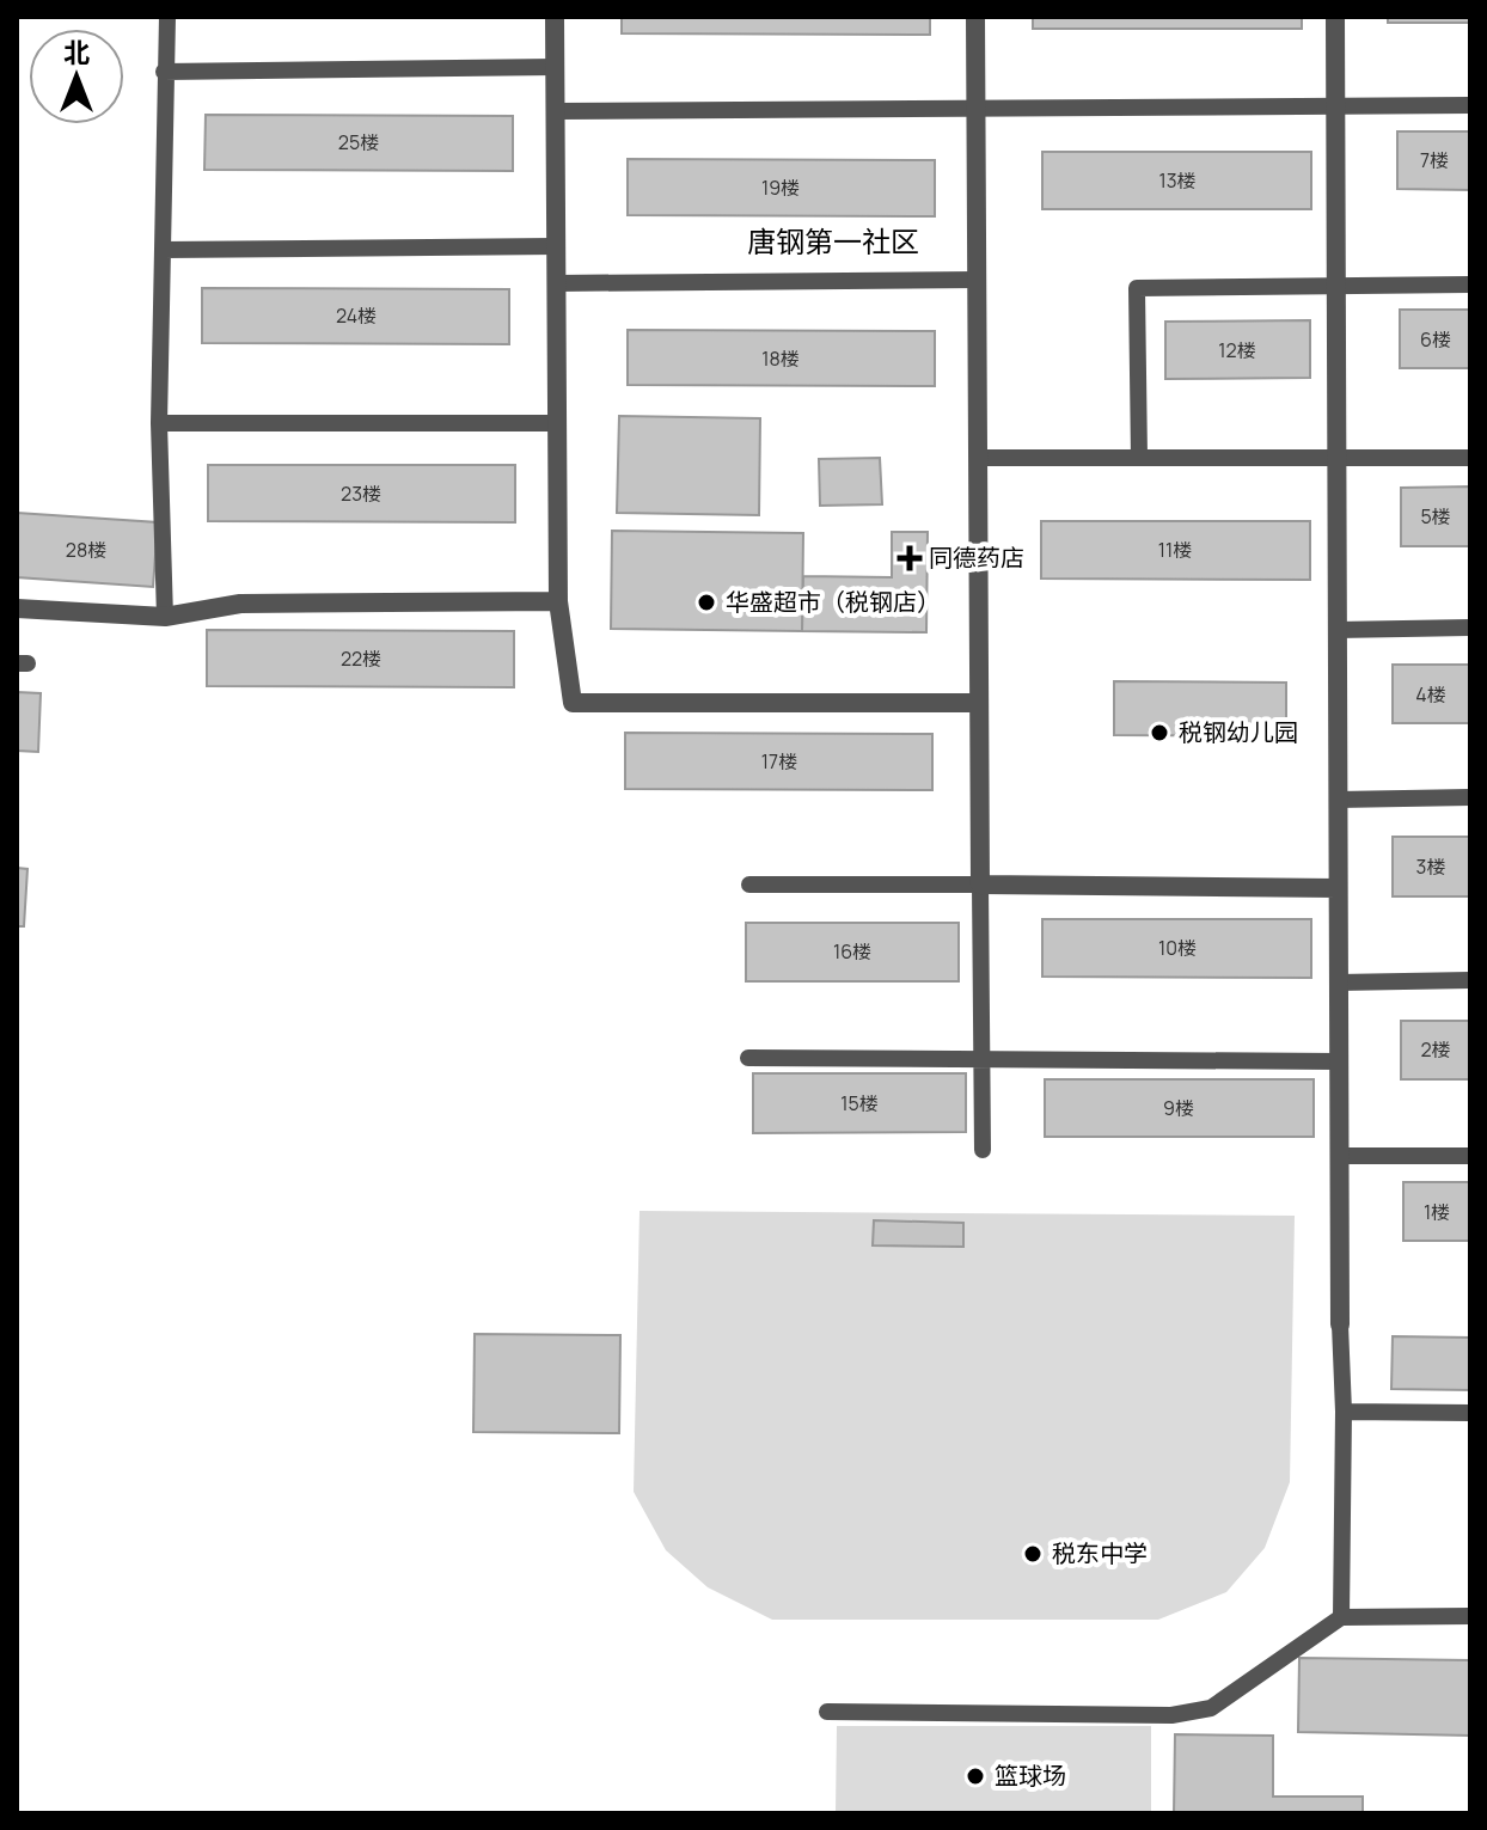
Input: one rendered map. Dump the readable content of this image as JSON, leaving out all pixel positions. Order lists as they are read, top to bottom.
{
  "districts": ["唐钢第一社区"],
  "places": {
    "health": ["同德药店"],
    "other": [
      "华盛超市（税钢店）",
      "税钢幼儿园",
      "税东中学",
      "篮球场"
    ]
  },
  "house_numbers": [
    "25楼",
    "7楼",
    "13楼",
    "19楼",
    "24楼",
    "6楼",
    "12楼",
    "18楼",
    "23楼",
    "5楼",
    "28楼",
    "11楼",
    "22楼",
    "4楼",
    "17楼",
    "3楼",
    "10楼",
    "16楼",
    "2楼",
    "15楼",
    "9楼",
    "1楼"
  ],
  "north": "top"
}
